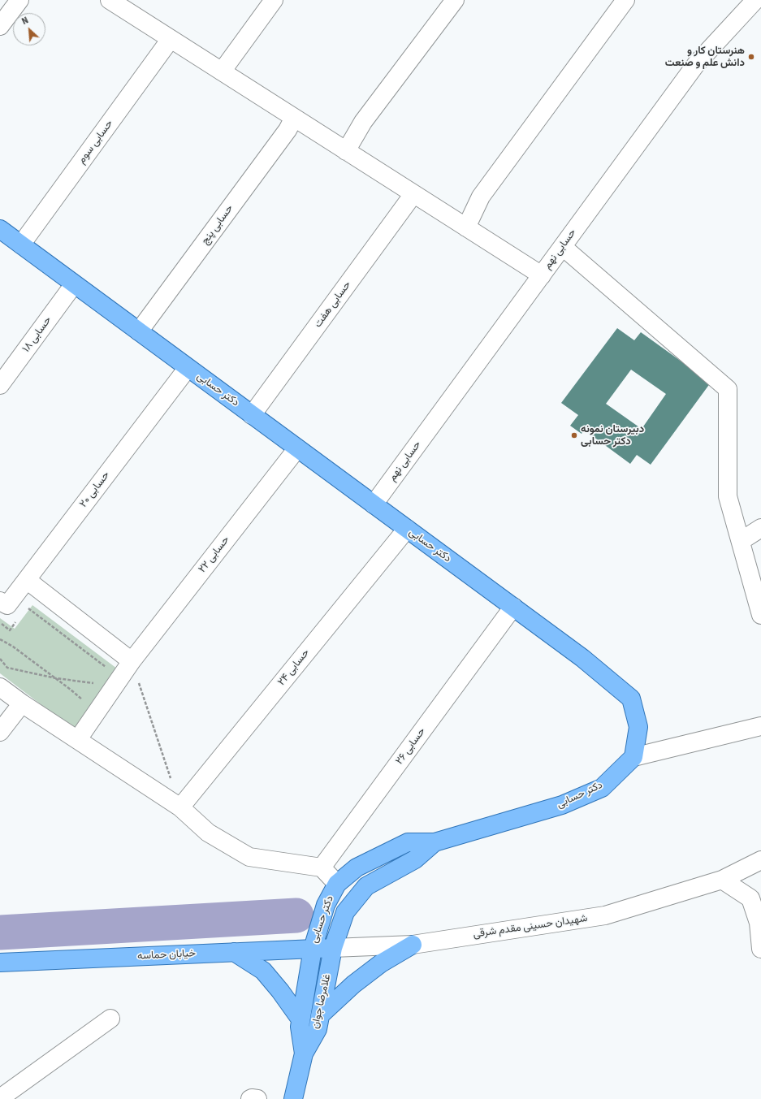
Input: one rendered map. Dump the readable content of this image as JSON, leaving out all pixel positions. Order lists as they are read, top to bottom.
{
  "streets": {
    "main road": ["دکتر حسابی", "خیابان حماسه", "غلامرضا جوان"],
    "street": [
      "حسابی سوم",
      "حسابی پنج",
      "حسابی نهم",
      "حسابی هفت",
      "حسابی ۱۸",
      "حسابی ۲۰",
      "حسابی ۲۲",
      "حسابی ۲۴",
      "حسابی ۲۶",
      "شهیدان حسینی مقدم شرقی"
    ]
  },
  "crossings": [
    ["حسابی سوم", "دکتر حسابی"],
    ["حسابی پنج", "دکتر حسابی"],
    ["حسابی نهم", "دکتر حسابی"],
    ["حسابی هفت", "دکتر حسابی"],
    ["حسابی ۱۸", "دکتر حسابی"],
    ["دکتر حسابی", "حسابی ۲۰"],
    ["دکتر حسابی", "حسابی ۲۲"],
    ["دکتر حسابی", "حسابی ۲۴"],
    ["دکتر حسابی", "حسابی ۲۶"],
    ["دکتر حسابی", "شهیدان حسینی مقدم شرقی"],
    ["دکتر حسابی", "خیابان حماسه"],
    ["دکتر حسابی", "غلامرضا جوان"],
    ["شهیدان حسینی مقدم شرقی", "خیابان حماسه"],
    ["شهیدان حسینی مقدم شرقی", "غلامرضا جوان"],
    ["خیابان حماسه", "غلامرضا جوان"]
  ],
  "places": ["هنرستان کار و دانش علم و صنعت", "دبیرستان نمونه دکتر حسابی"],
  "north": "top left"
}
